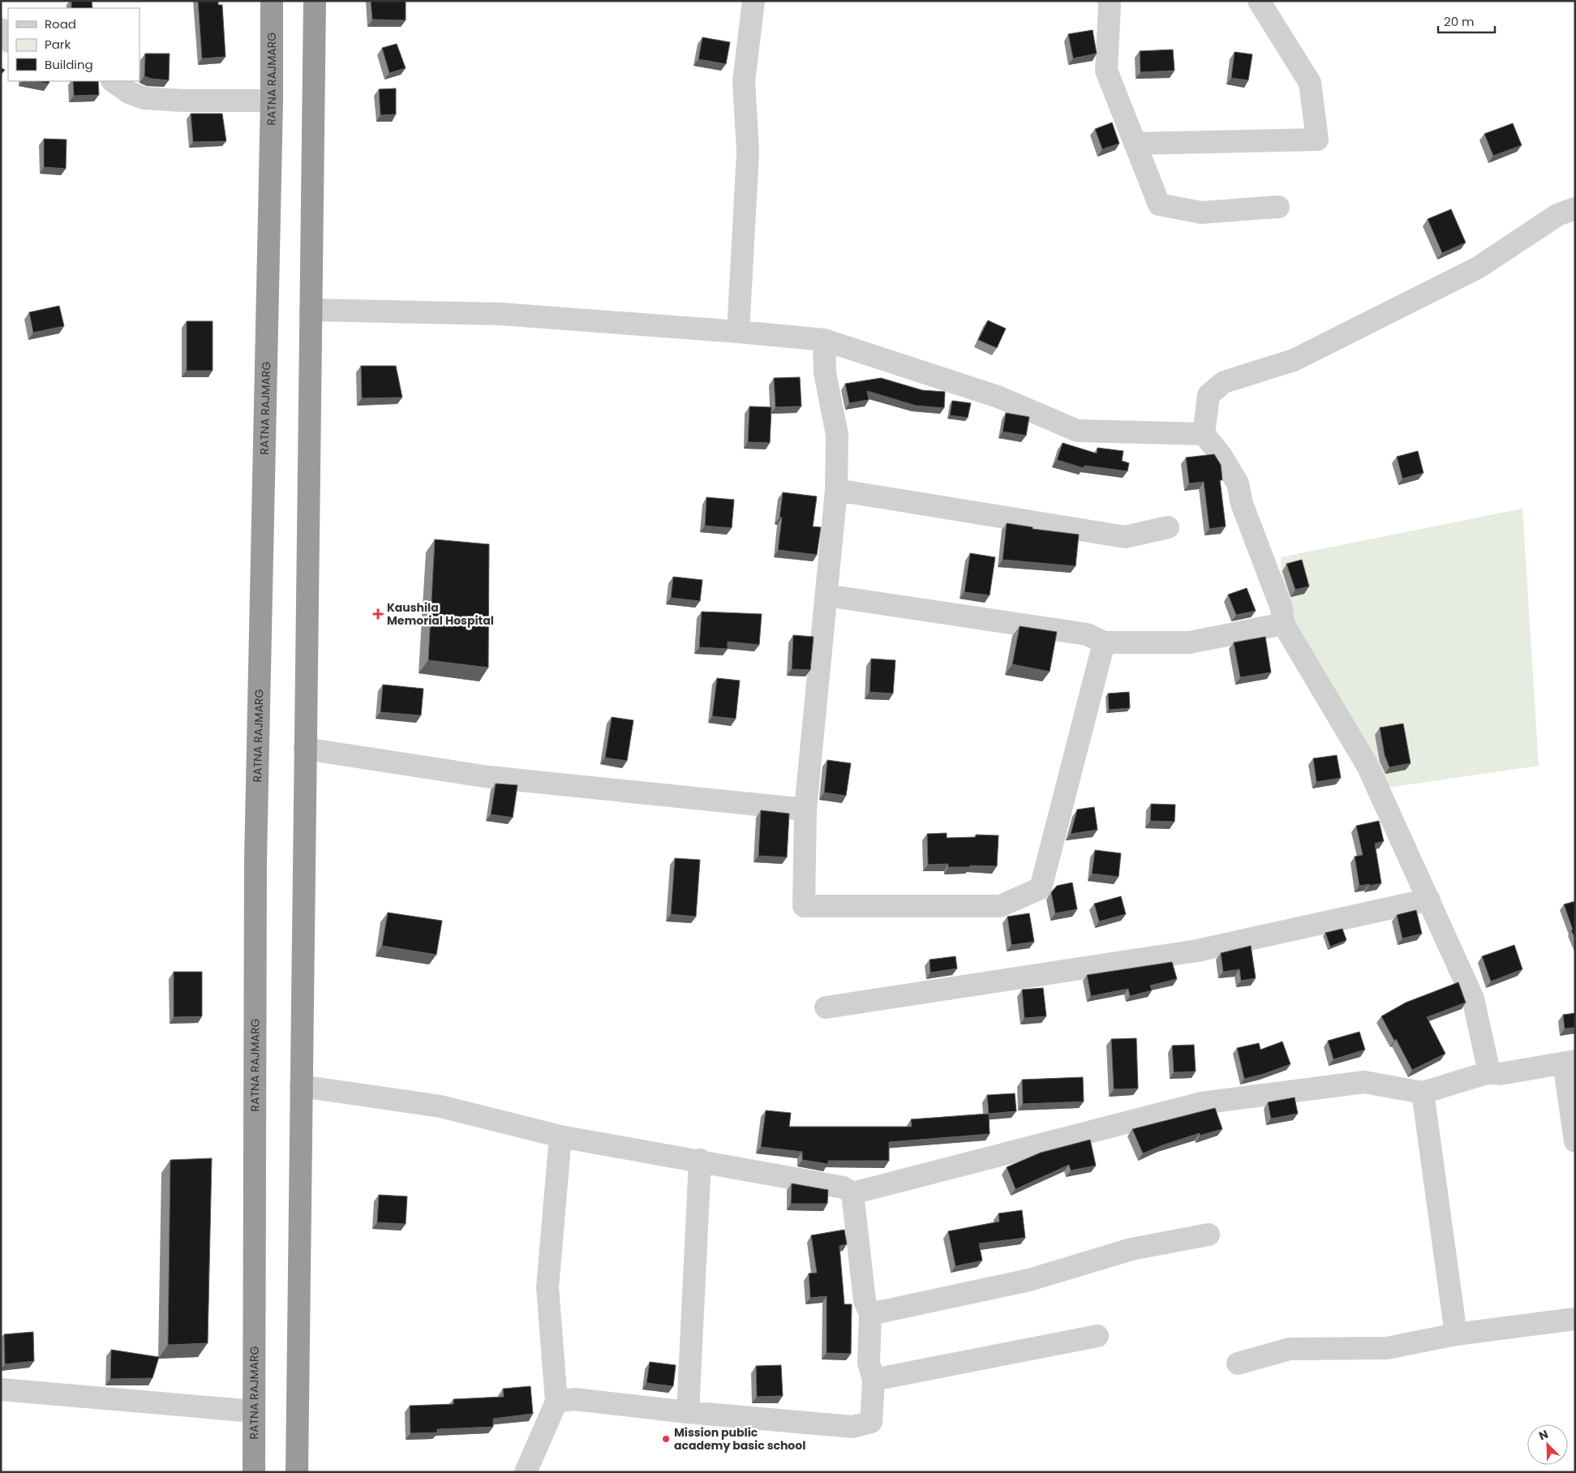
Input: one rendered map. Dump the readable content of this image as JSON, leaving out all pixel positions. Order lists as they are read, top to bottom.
{
  "streets": {
    "highway": ["RATNA RAJMARG"]
  },
  "places": {
    "health": ["Kaushila Memorial Hospital"],
    "other": ["Mission public academy basic school"]
  },
  "legend": ["Road", "Park", "Building"],
  "scale_bar": "20 m",
  "north": "top left"
}
